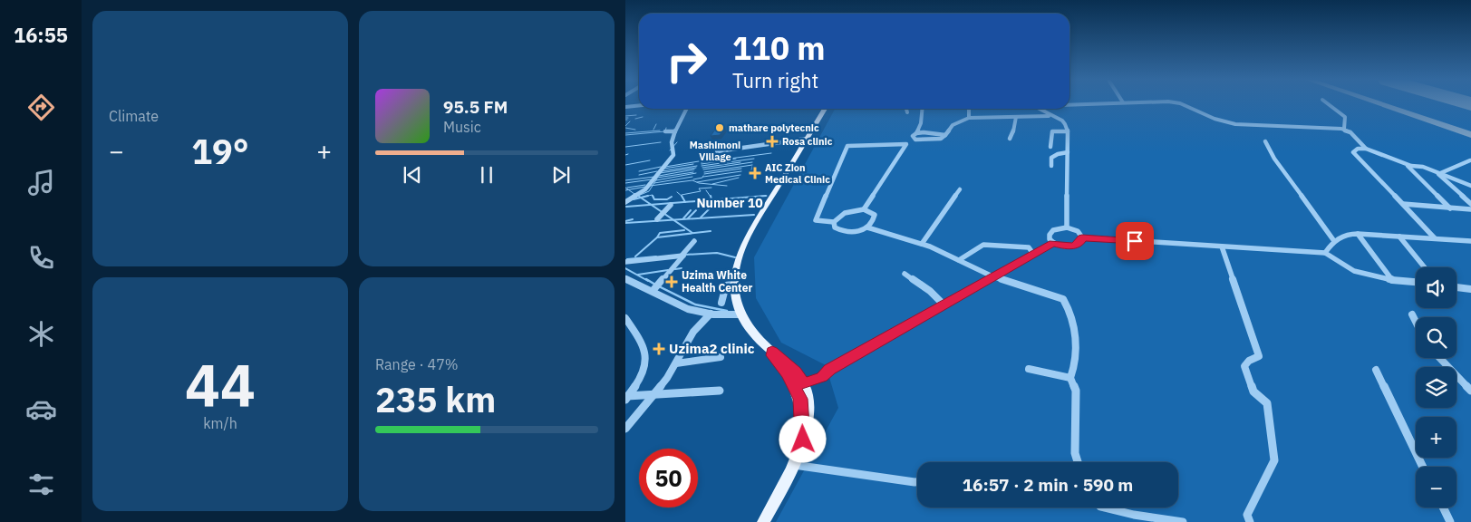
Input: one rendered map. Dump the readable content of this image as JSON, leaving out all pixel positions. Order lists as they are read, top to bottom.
{
  "districts": ["Mashimoni Village", "Number 10"],
  "places": {
    "other": ["mathare polytecnic"],
    "health": [
      "Rosa clinic",
      "AIC Zion Medical Clinic",
      "Uzima White Health Center",
      "Uzima2 clinic"
    ]
  },
  "page": {
    "tabs": "16:55",
    "tile": [
      "Climate",
      ["44", "km/h"],
      ["Range · 47%", "235 km"]
    ],
    "turn": ["110 m", "Turn right"],
    "song": ["95.5 FM", "Music"],
    "heat": ["−", "19°", "+"],
    "map_buttons": ["+", "−"],
    "limit": "50",
    "trip": "16:57 · 2 min · 590 m"
  }
}
